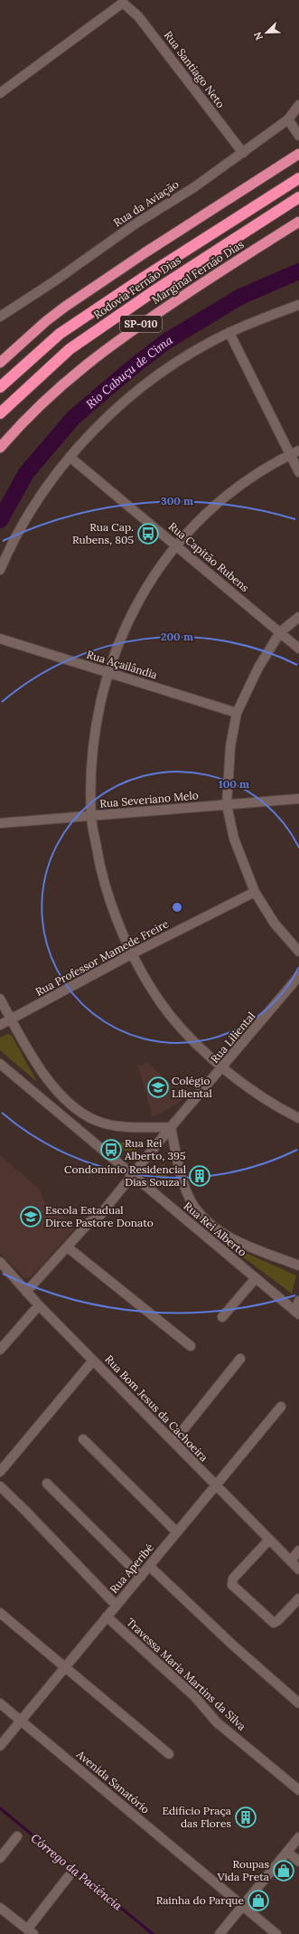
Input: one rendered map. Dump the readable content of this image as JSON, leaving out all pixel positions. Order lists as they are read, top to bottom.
{
  "streets": {
    "highway": ["Marginal Fernão Dias", "Rodovia Fernão Dias", "SP-010"],
    "street": [
      "Rua Santiago Neto",
      "Rua da Aviação",
      "Rua Capitão Rubens",
      "Rua Açailândia",
      "Rua Severiano Melo",
      "Rua Professor Mamede Freire",
      "Rua Liliental",
      "Rua Rei Alberto",
      "Rua Bom Jesus da Cachoeira",
      "Rua Aperibé",
      "Travessa Maria Martins da Silva",
      "Avenida Sanatório"
    ]
  },
  "crossings": [
    ["Rua Santiago Neto", "Rua da Aviação"],
    ["Rua Liliental", "Rua Rei Alberto"],
    ["Rua Liliental", "Rua Bom Jesus da Cachoeira"],
    ["Rua Bom Jesus da Cachoeira", "Rua Aperibé"],
    ["Rua Aperibé", "Travessa Maria Martins da Silva"],
    ["Rua Aperibé", "Avenida Sanatório"]
  ],
  "water": ["Rio Cabuçu de Cima", "Córrego da Paciência"],
  "places": {
    "bus stop": ["Rua Cap. Rubens, 805", "Rua Rei Alberto, 395"],
    "school or university": ["Colégio Liliental", "Escola Estadual Dirce Pastore Donato"],
    "building": ["Condomínio Residencial Dias Souza I", "Edificio Praça das Flores"],
    "shop": ["Roupas Vida Preta", "Rainha do Parque"]
  },
  "north": "bottom left",
  "rings": ["300 m", "200 m", "100 m"]
}
